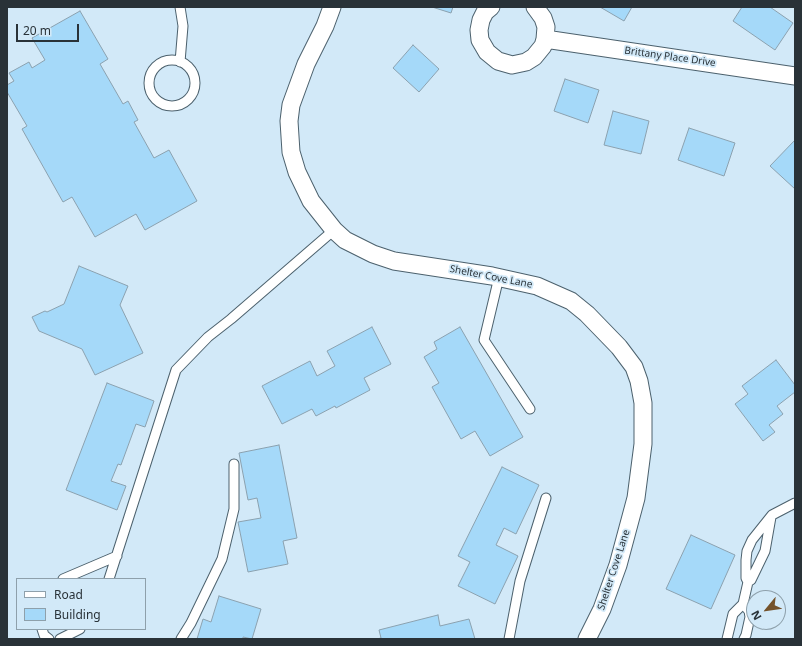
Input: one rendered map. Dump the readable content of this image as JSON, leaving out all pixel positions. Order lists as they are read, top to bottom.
{
  "streets": {
    "street": ["Brittany Place Drive", "Shelter Cove Lane"]
  },
  "legend": ["Road", "Building"],
  "scale_bar": "20 m",
  "north": "bottom left"
}
